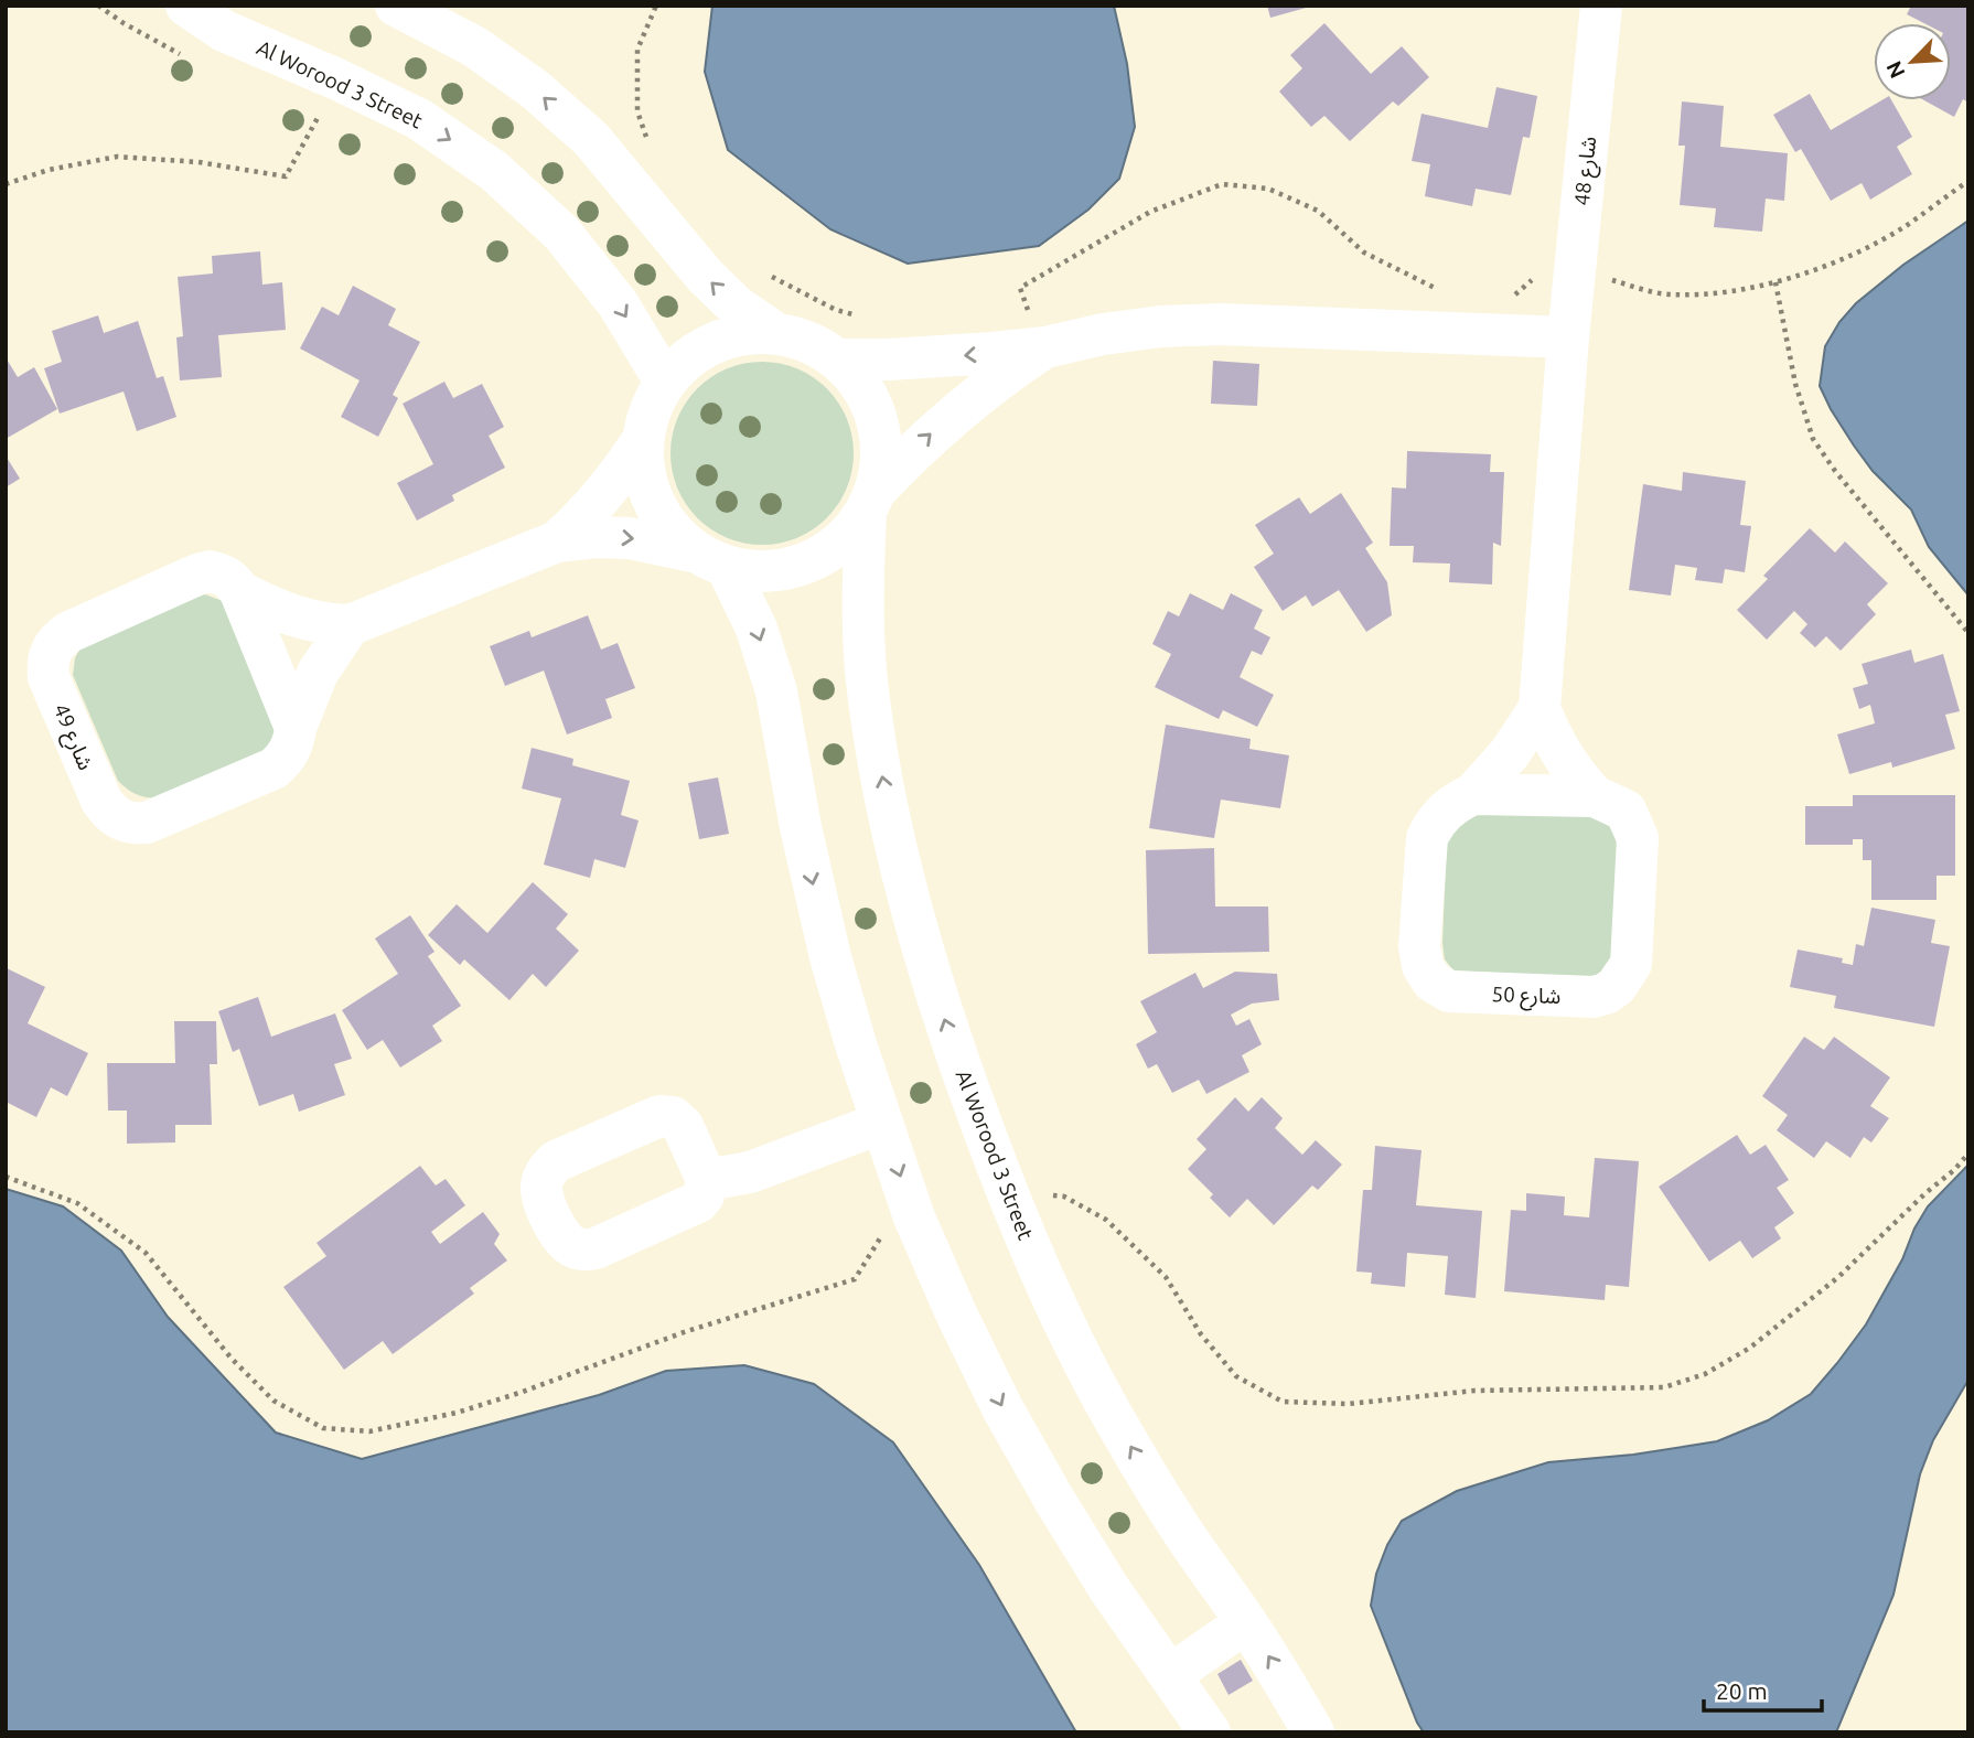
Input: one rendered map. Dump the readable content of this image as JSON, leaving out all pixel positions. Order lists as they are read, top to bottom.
{
  "streets": {
    "street": [
      "Al Worood 3 Street",
      "شارع 48",
      "شارع 49",
      "شارع 50"
    ]
  },
  "crossings": [
    ["Al Worood 3 Street", "شارع 49"],
    ["شارع 48", "شارع 50"]
  ],
  "scale_bar": "20 m",
  "north": "bottom left"
}
